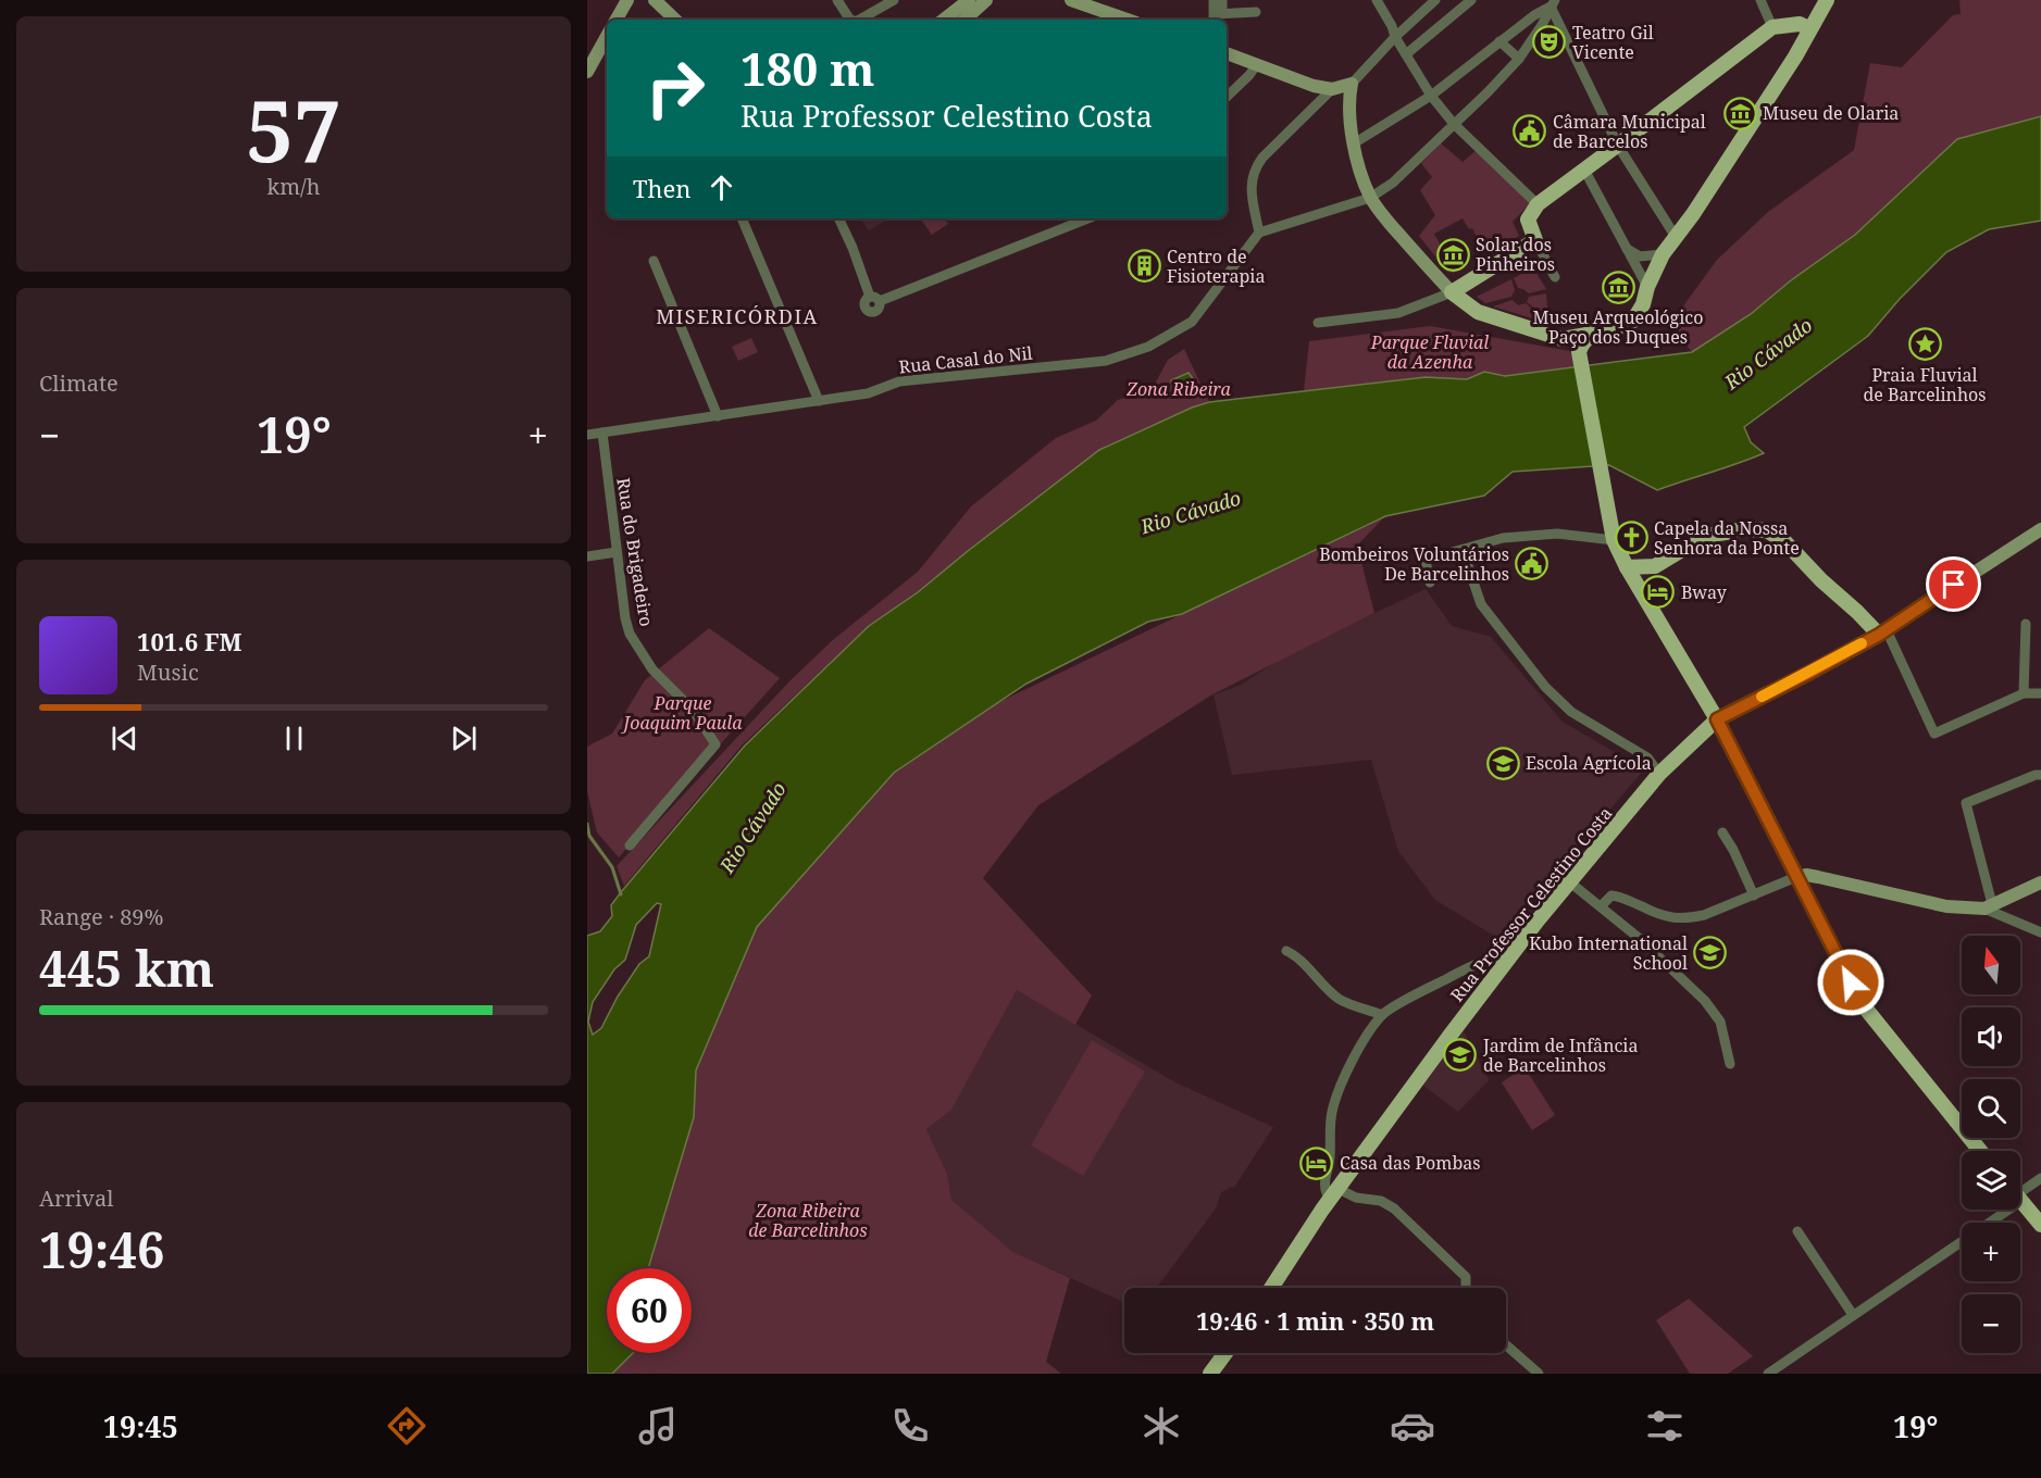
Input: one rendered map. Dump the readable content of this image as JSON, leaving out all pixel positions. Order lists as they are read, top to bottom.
{
  "streets": {
    "main road": ["Rua Professor Celestino Costa"],
    "street": ["Rua Casal do Nil", "Rua do Brigadeiro"]
  },
  "crossings": [
    ["Rua Casal do Nil", "Rua do Brigadeiro"]
  ],
  "districts": ["MISERICÓRDIA"],
  "water": ["Rio Cávado"],
  "parks": [
    "Parque Fluvial da Azenha",
    "Zona Ribeira",
    "Parque Joaquim Paula",
    "Zona Ribeira de Barcelinhos"
  ],
  "places": {
    "theatre": ["Teatro Gil Vicente"],
    "museum": ["Museu de Olaria", "Solar dos Pinheiros", "Museu Arqueológico Paço dos Duques"],
    "public building": ["Câmara Municipal de Barcelos", "Bombeiros Voluntários De Barcelinhos"],
    "building": ["Centro de Fisioterapia"],
    "place": ["Praia Fluvial de Barcelinhos"],
    "church": ["Capela da Nossa Senhora da Ponte"],
    "hotel": ["Bway", "Casa das Pombas"],
    "school or university": ["Escola Agrícola", "Kubo International School", "Jardim de Infância de Barcelinhos"]
  },
  "north": "top",
  "page": {
    "tile": [
      ["57", "km/h"],
      "Climate",
      ["Range · 89%", "445 km"],
      ["Arrival", "19:46"]
    ],
    "turn": ["180 m", "Rua Professor Celestino Costa"],
    "then": "Then",
    "heat": ["−", "19°", "+"],
    "song": ["101.6 FM", "Music"],
    "map_buttons": ["+", "−"],
    "limit": "60",
    "trip": "19:46 · 1 min · 350 m",
    "tabs": ["19:45", "19°"]
  }
}
